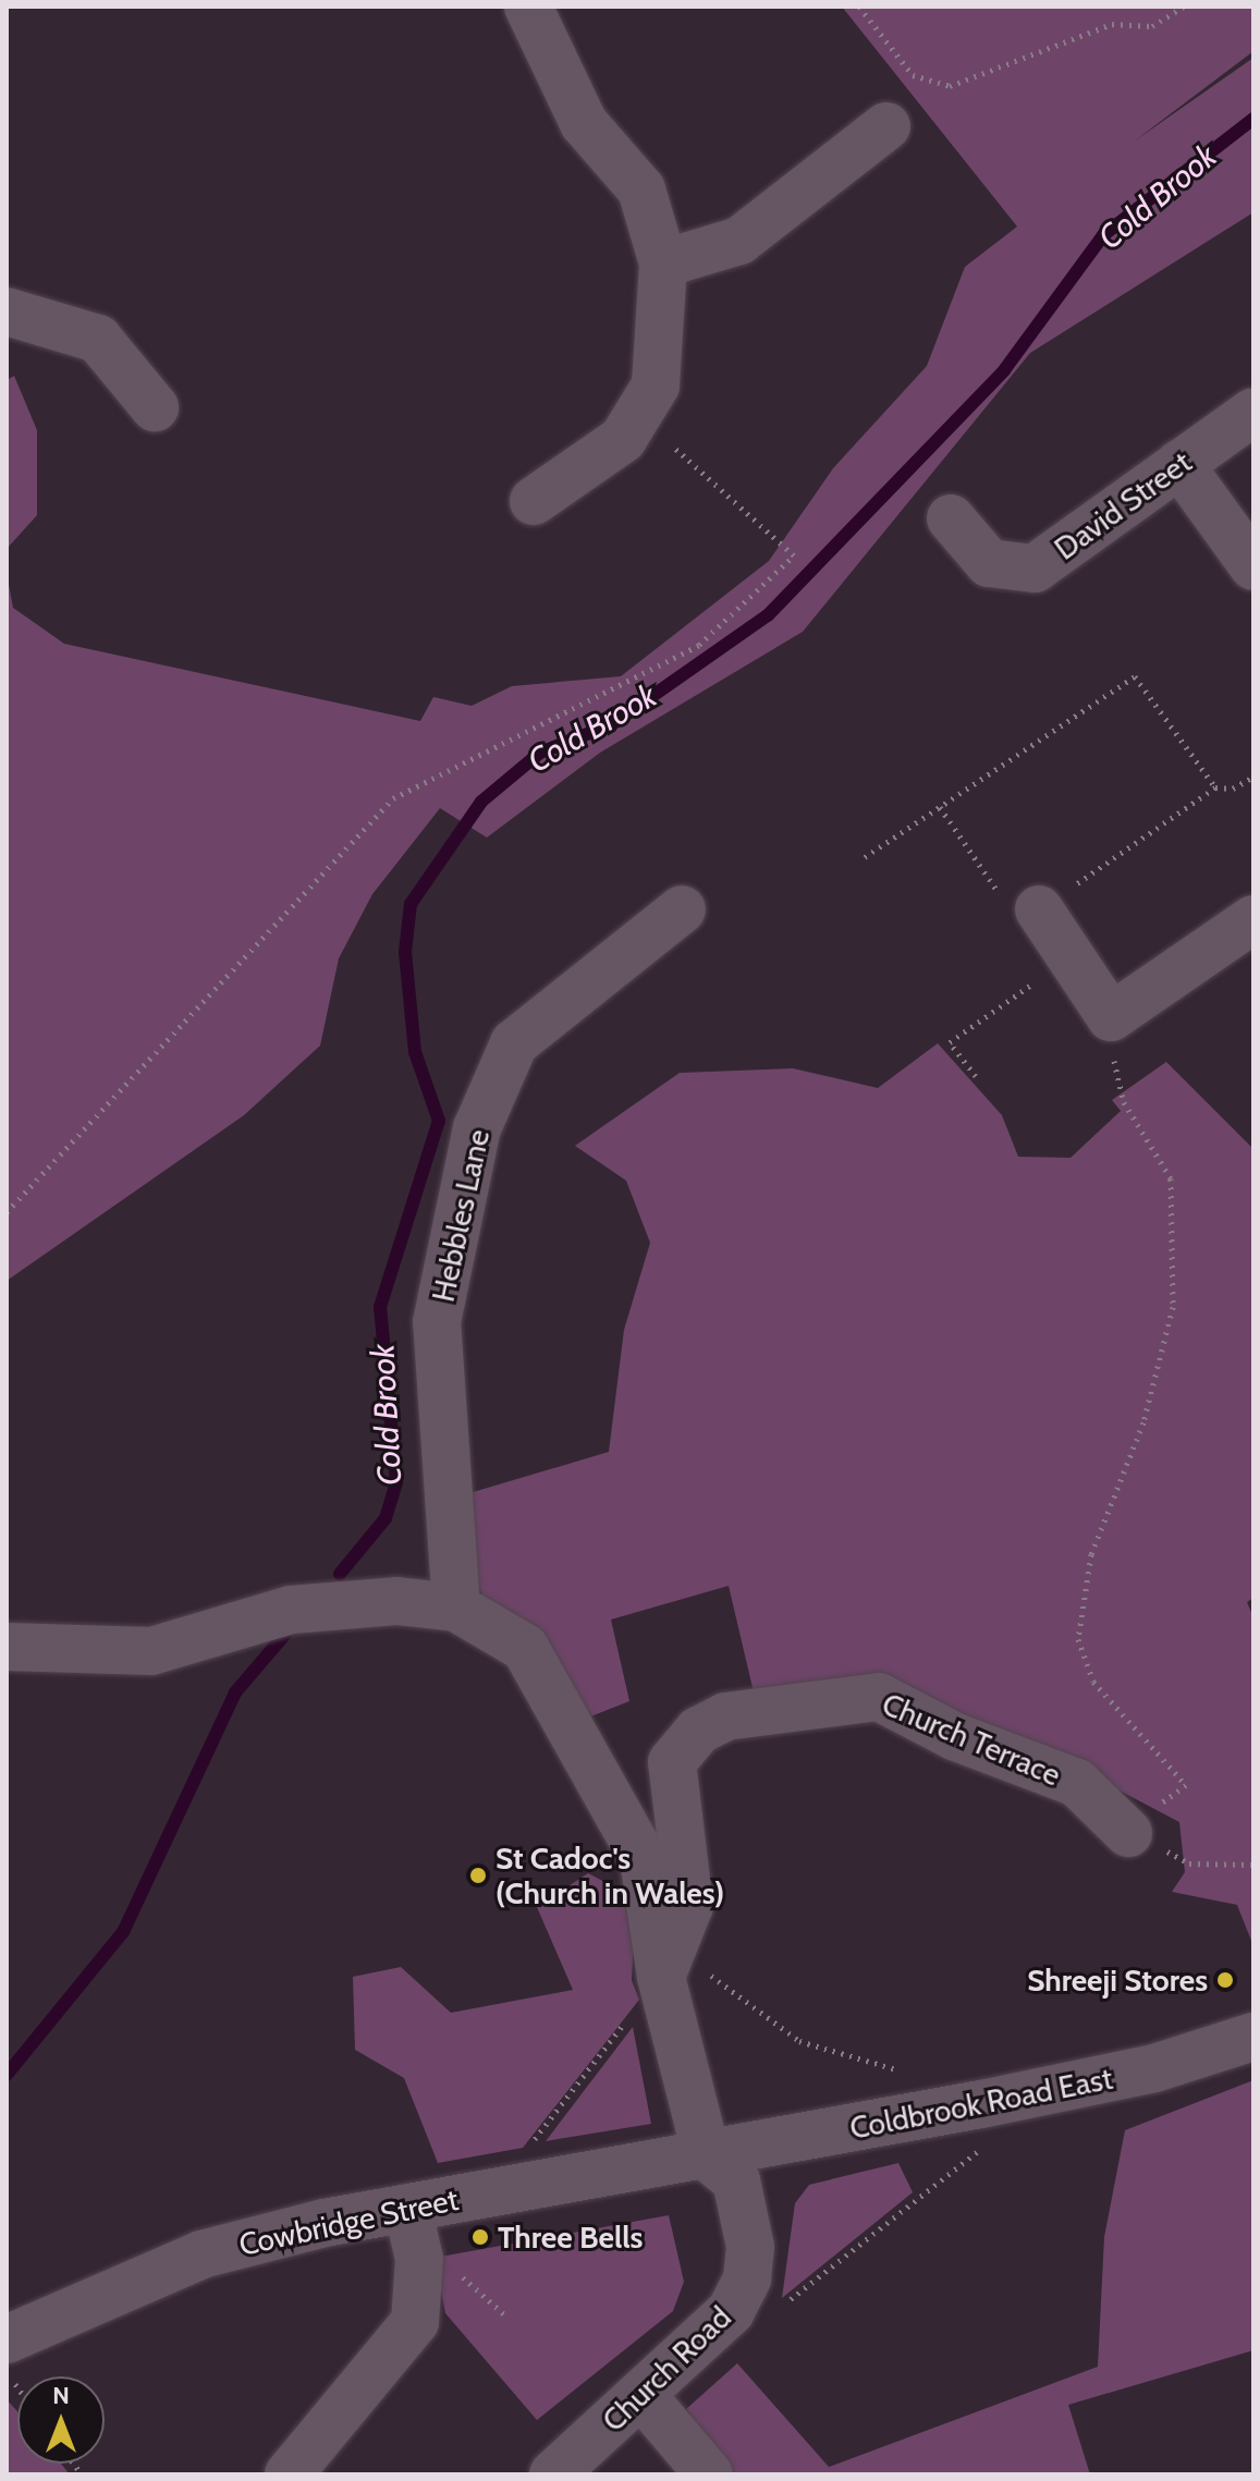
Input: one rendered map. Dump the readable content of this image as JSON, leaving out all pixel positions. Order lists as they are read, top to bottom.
{
  "streets": {
    "street": [
      "David Street",
      "Hebbles Lane",
      "Church Terrace",
      "Coldbrook Road East",
      "Cowbridge Street",
      "Church Road"
    ]
  },
  "crossings": [
    ["Coldbrook Road East", "Cowbridge Street"],
    ["Coldbrook Road East", "Church Road"],
    ["Cowbridge Street", "Church Road"]
  ],
  "water": ["Cold Brook"],
  "places": ["St Cadoc's (Church in Wales)", "Shreeji Stores", "Three Bells"],
  "north": "top"
}
